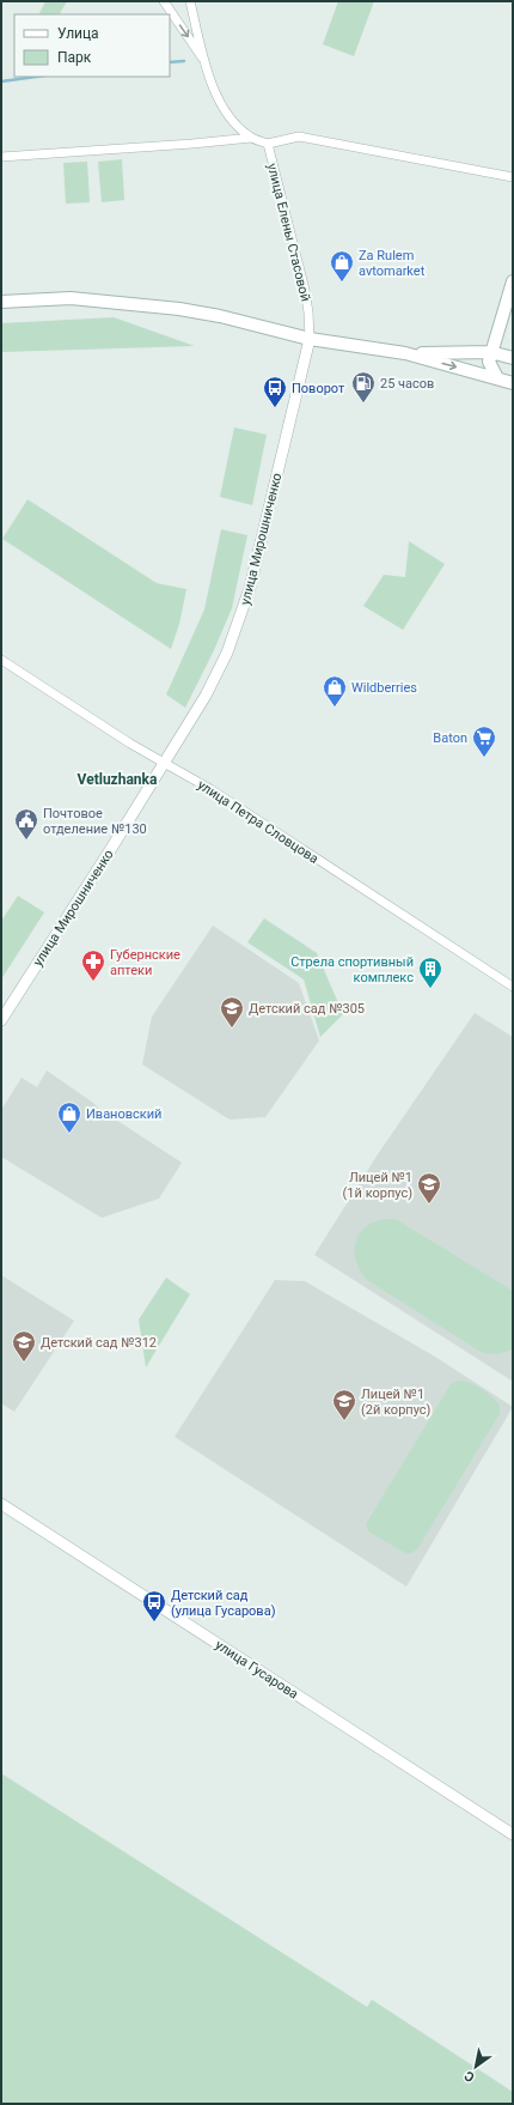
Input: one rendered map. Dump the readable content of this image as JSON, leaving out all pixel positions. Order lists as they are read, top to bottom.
{
  "streets": {
    "street": [
      "улица Елены Стасовой",
      "улица Мирошниченко",
      "улица Петра Словцова",
      "улица Гусарова"
    ]
  },
  "crossings": [
    ["улица Елены Стасовой", "улица Мирошниченко"],
    ["улица Мирошниченко", "улица Петра Словцова"]
  ],
  "districts": ["Vetluzhanka"],
  "places": {
    "shop": ["Za Rulem avtomarket", "Wildberries", "Ивановский"],
    "fuel station": ["25 часов"],
    "bus stop": ["Поворот", "Детский сад (улица Гусарова)"],
    "supermarket": ["Baton"],
    "public building": ["Почтовое отделение №130"],
    "pharmacy": ["Губернские аптеки"],
    "building": ["Стрела спортивный комплекс"],
    "school or university": [
      "Детский сад №305",
      "Лицей №1 (1й корпус)",
      "Детский сад №312",
      "Лицей №1 (2й корпус)"
    ]
  },
  "legend": ["Улица", "Парк"],
  "north": "bottom left"
}
